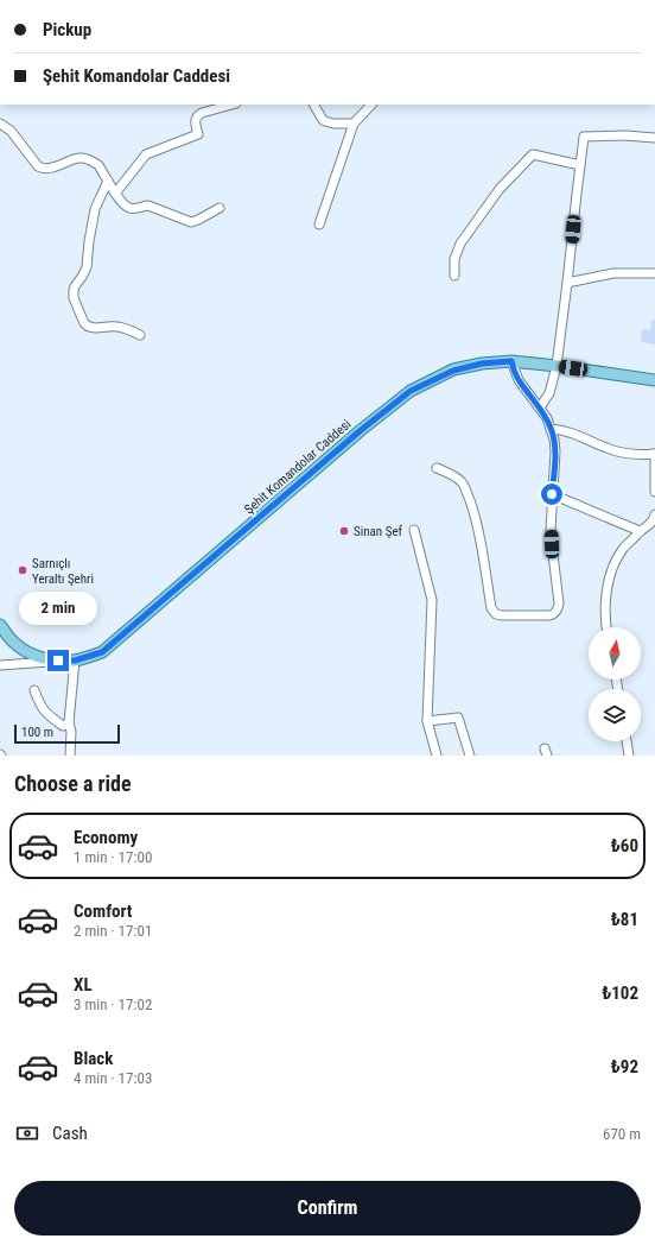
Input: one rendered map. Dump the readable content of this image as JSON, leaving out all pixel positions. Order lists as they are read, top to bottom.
{
  "streets": {
    "main road": ["Şehit Komandolar Caddesi"]
  },
  "places": ["Sinan Şef", "Sarnıçlı Yeraltı Şehri"],
  "scale_bar": "100 m",
  "north": "top",
  "page": {
    "banner": ["Pickup", "Şehit Komandolar Caddesi"],
    "bubble": "2 min",
    "scale": "100 m",
    "heading": "Choose a ride",
    "list": [
      {
        "name": "Economy",
        "note": "1 min · 17:00",
        "value": "₺60"
      },
      {
        "name": "Comfort",
        "note": "2 min · 17:01",
        "value": "₺81"
      },
      {
        "name": "XL",
        "note": "3 min · 17:02",
        "value": "₺102"
      },
      {
        "name": "Black",
        "note": "4 min · 17:03",
        "value": "₺92"
      }
    ],
    "pay": ["Cash", "670 m"],
    "buttons": "Confirm"
  }
}
